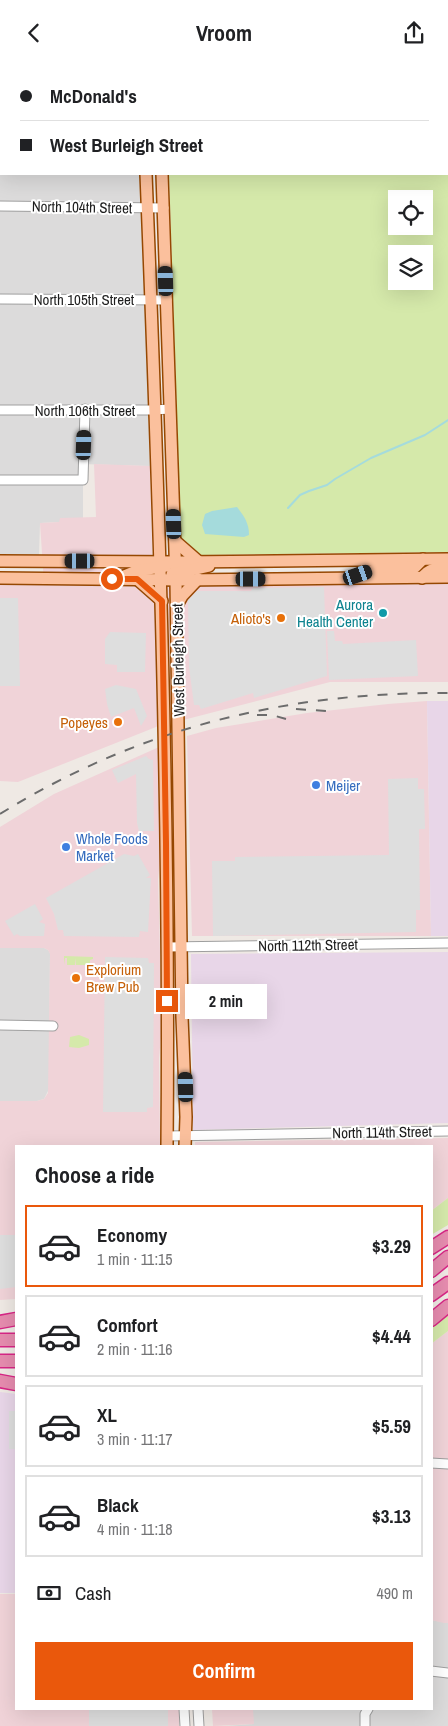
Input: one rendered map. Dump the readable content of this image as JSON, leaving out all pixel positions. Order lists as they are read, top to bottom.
{
  "streets": {
    "main road": ["West Burleigh Street"],
    "street": [
      "North 104th Street",
      "North 105th Street",
      "North 106th Street",
      "North 112th Street",
      "North 114th Street"
    ]
  },
  "crossings": [
    ["North 104th Street", "West Burleigh Street"],
    ["North 105th Street", "West Burleigh Street"],
    ["North 106th Street", "West Burleigh Street"],
    ["West Burleigh Street", "North 112th Street"],
    ["West Burleigh Street", "North 114th Street"]
  ],
  "places": [
    "Aurora Health Center",
    "Alioto's",
    "Popeyes",
    "Meijer",
    "Whole Foods Market",
    "Explorium Brew Pub"
  ],
  "page": {
    "header": "Vroom",
    "banner": ["McDonald's", "West Burleigh Street"],
    "bubble": "2 min",
    "heading": "Choose a ride",
    "list": [
      {
        "name": "Economy",
        "note": "1 min · 11:15",
        "value": "$3.29"
      },
      {
        "name": "Comfort",
        "note": "2 min · 11:16",
        "value": "$4.44"
      },
      {
        "name": "XL",
        "note": "3 min · 11:17",
        "value": "$5.59"
      },
      {
        "name": "Black",
        "note": "4 min · 11:18",
        "value": "$3.13"
      }
    ],
    "pay": ["Cash", "490 m"],
    "buttons": "Confirm"
  }
}
